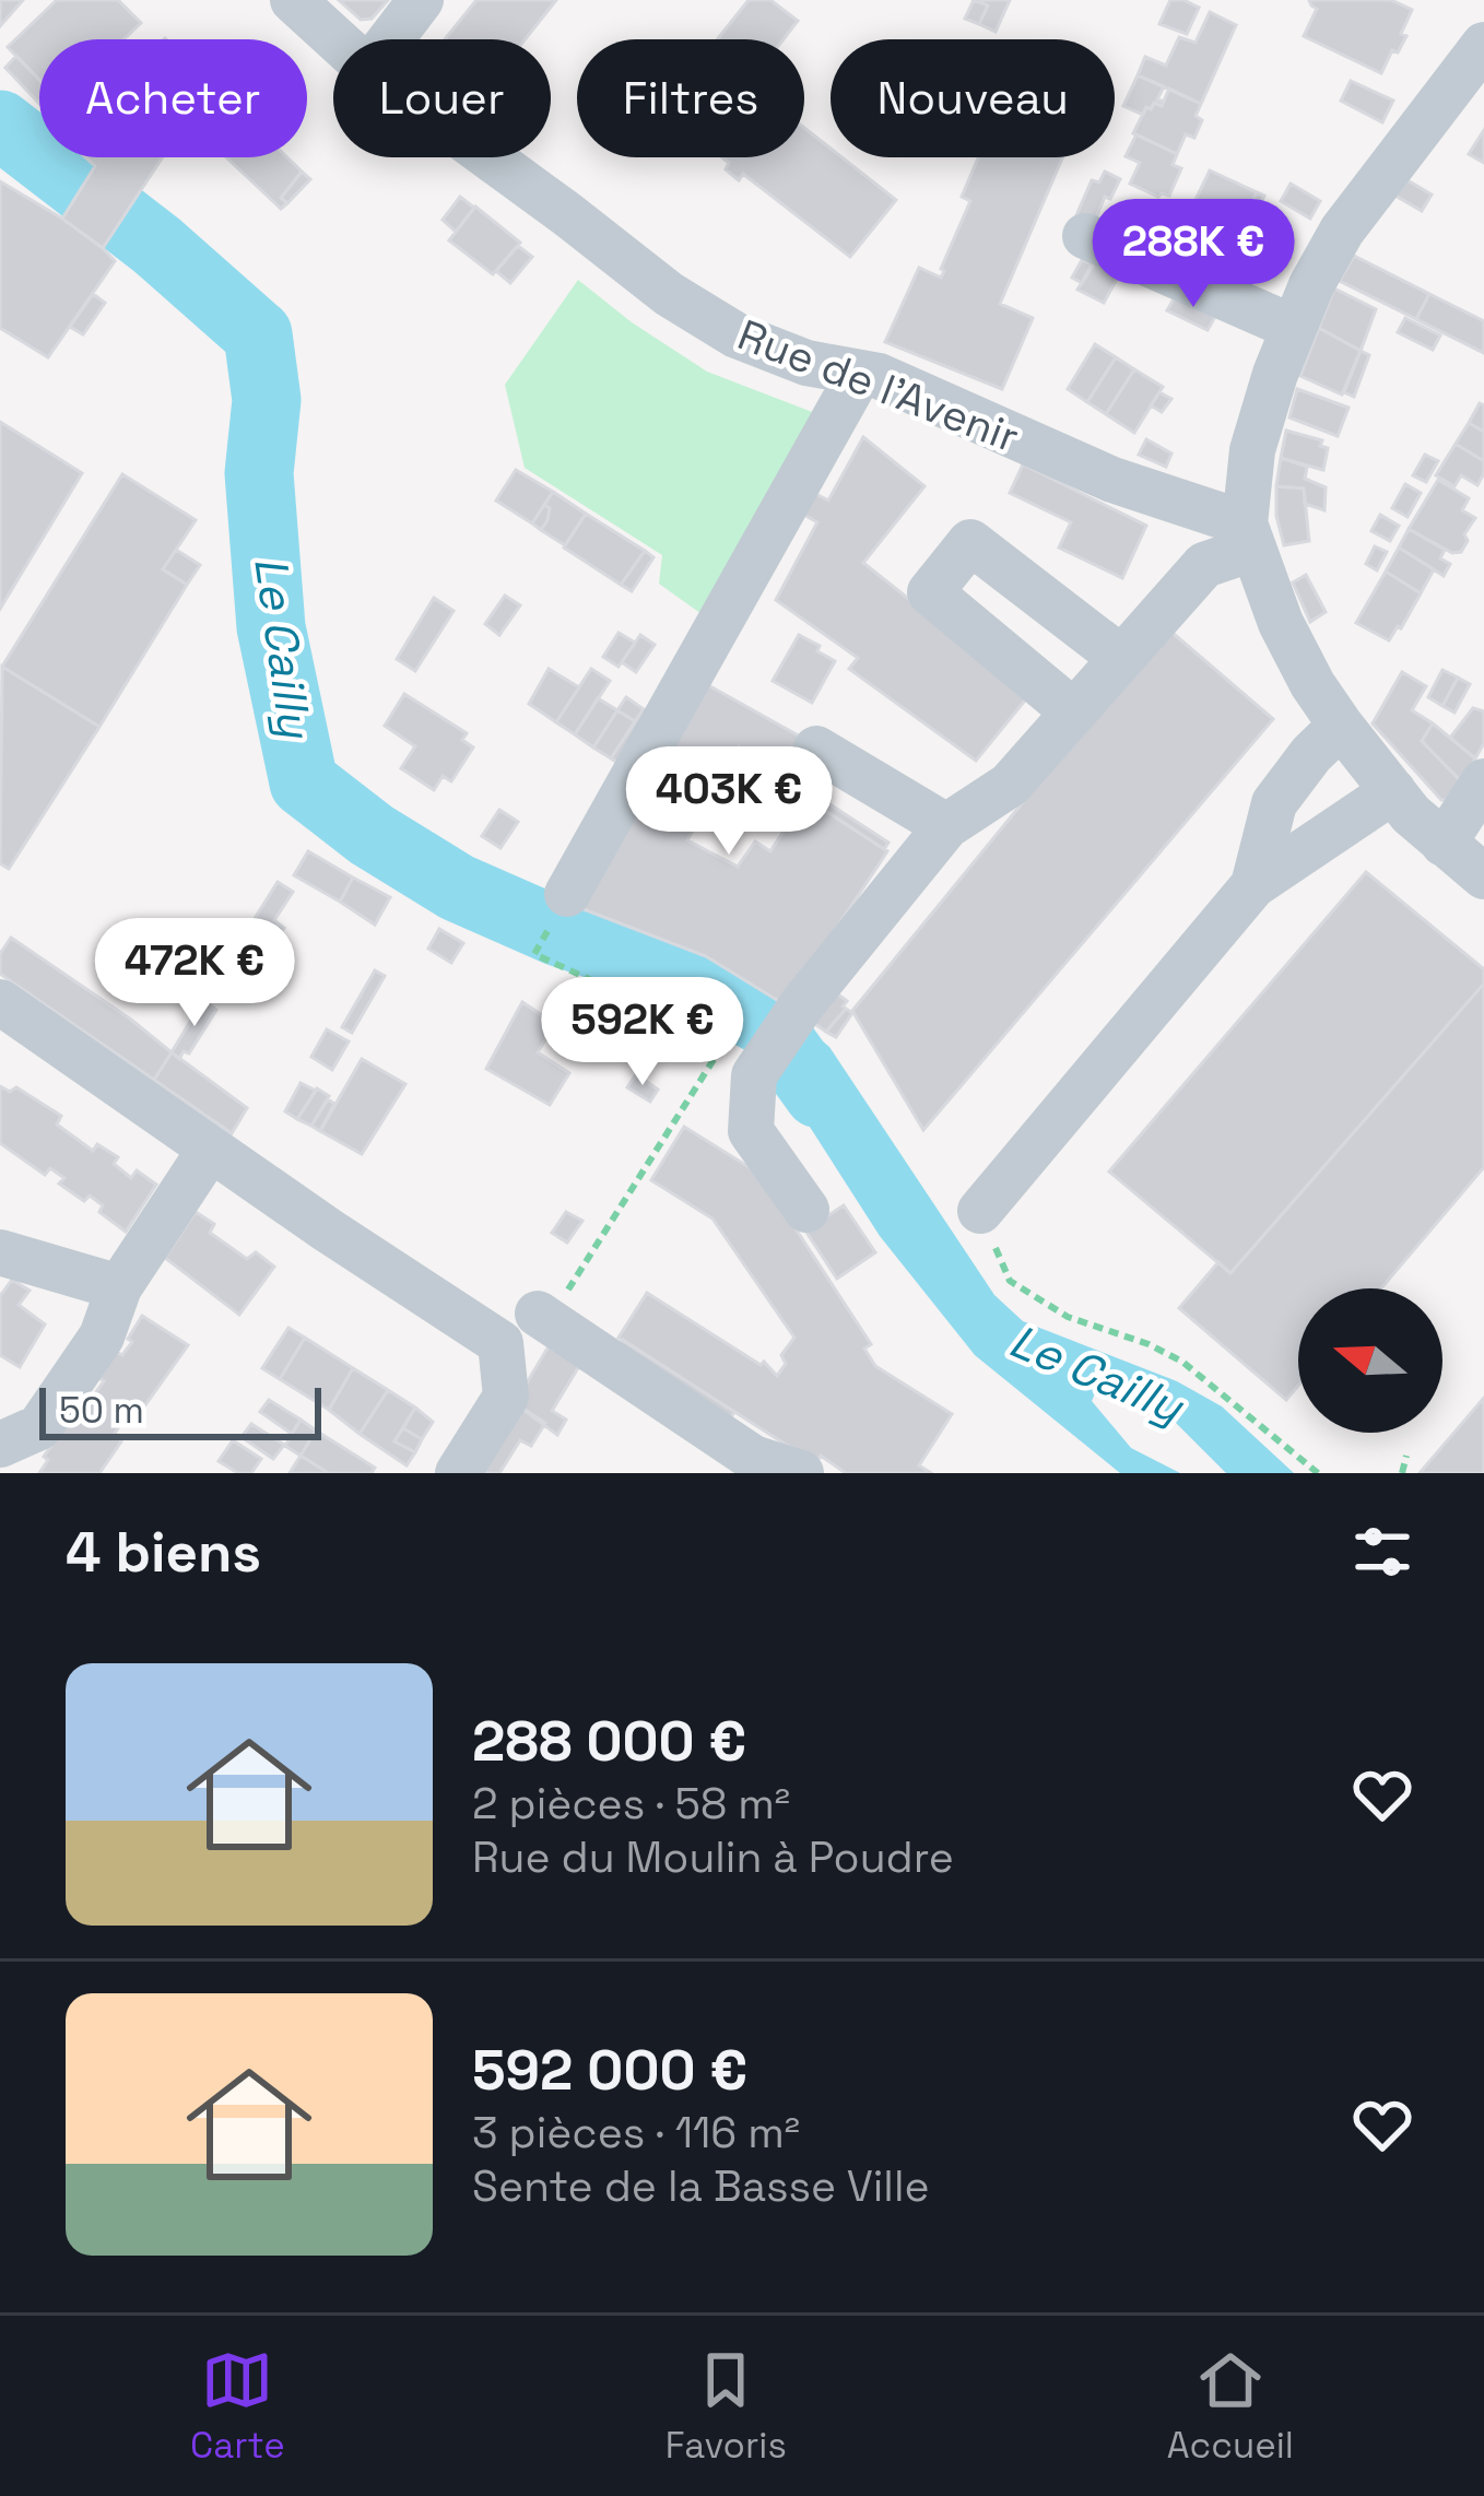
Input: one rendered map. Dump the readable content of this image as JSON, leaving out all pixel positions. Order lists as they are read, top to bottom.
{
  "streets": {
    "street": ["Rue de l'Avenir"]
  },
  "water": ["Le Cailly"],
  "scale_bar": "50 m",
  "north": "left",
  "page": {
    "chip": [
      "Acheter",
      "Louer",
      "Filtres",
      "Nouveau"
    ],
    "price": [
      "288K €",
      "403K €",
      "472K €",
      "592K €"
    ],
    "scale": "50 m",
    "heading": "4 biens",
    "list": [
      {
        "name": "288 000 €",
        "note": "2 pièces · 58 m² · Rue du Moulin à Poudre"
      },
      {
        "name": "592 000 €",
        "note": "3 pièces · 116 m² · Sente de la Basse Ville"
      }
    ],
    "tabs": ["Carte", "Favoris", "Accueil"]
  }
}
